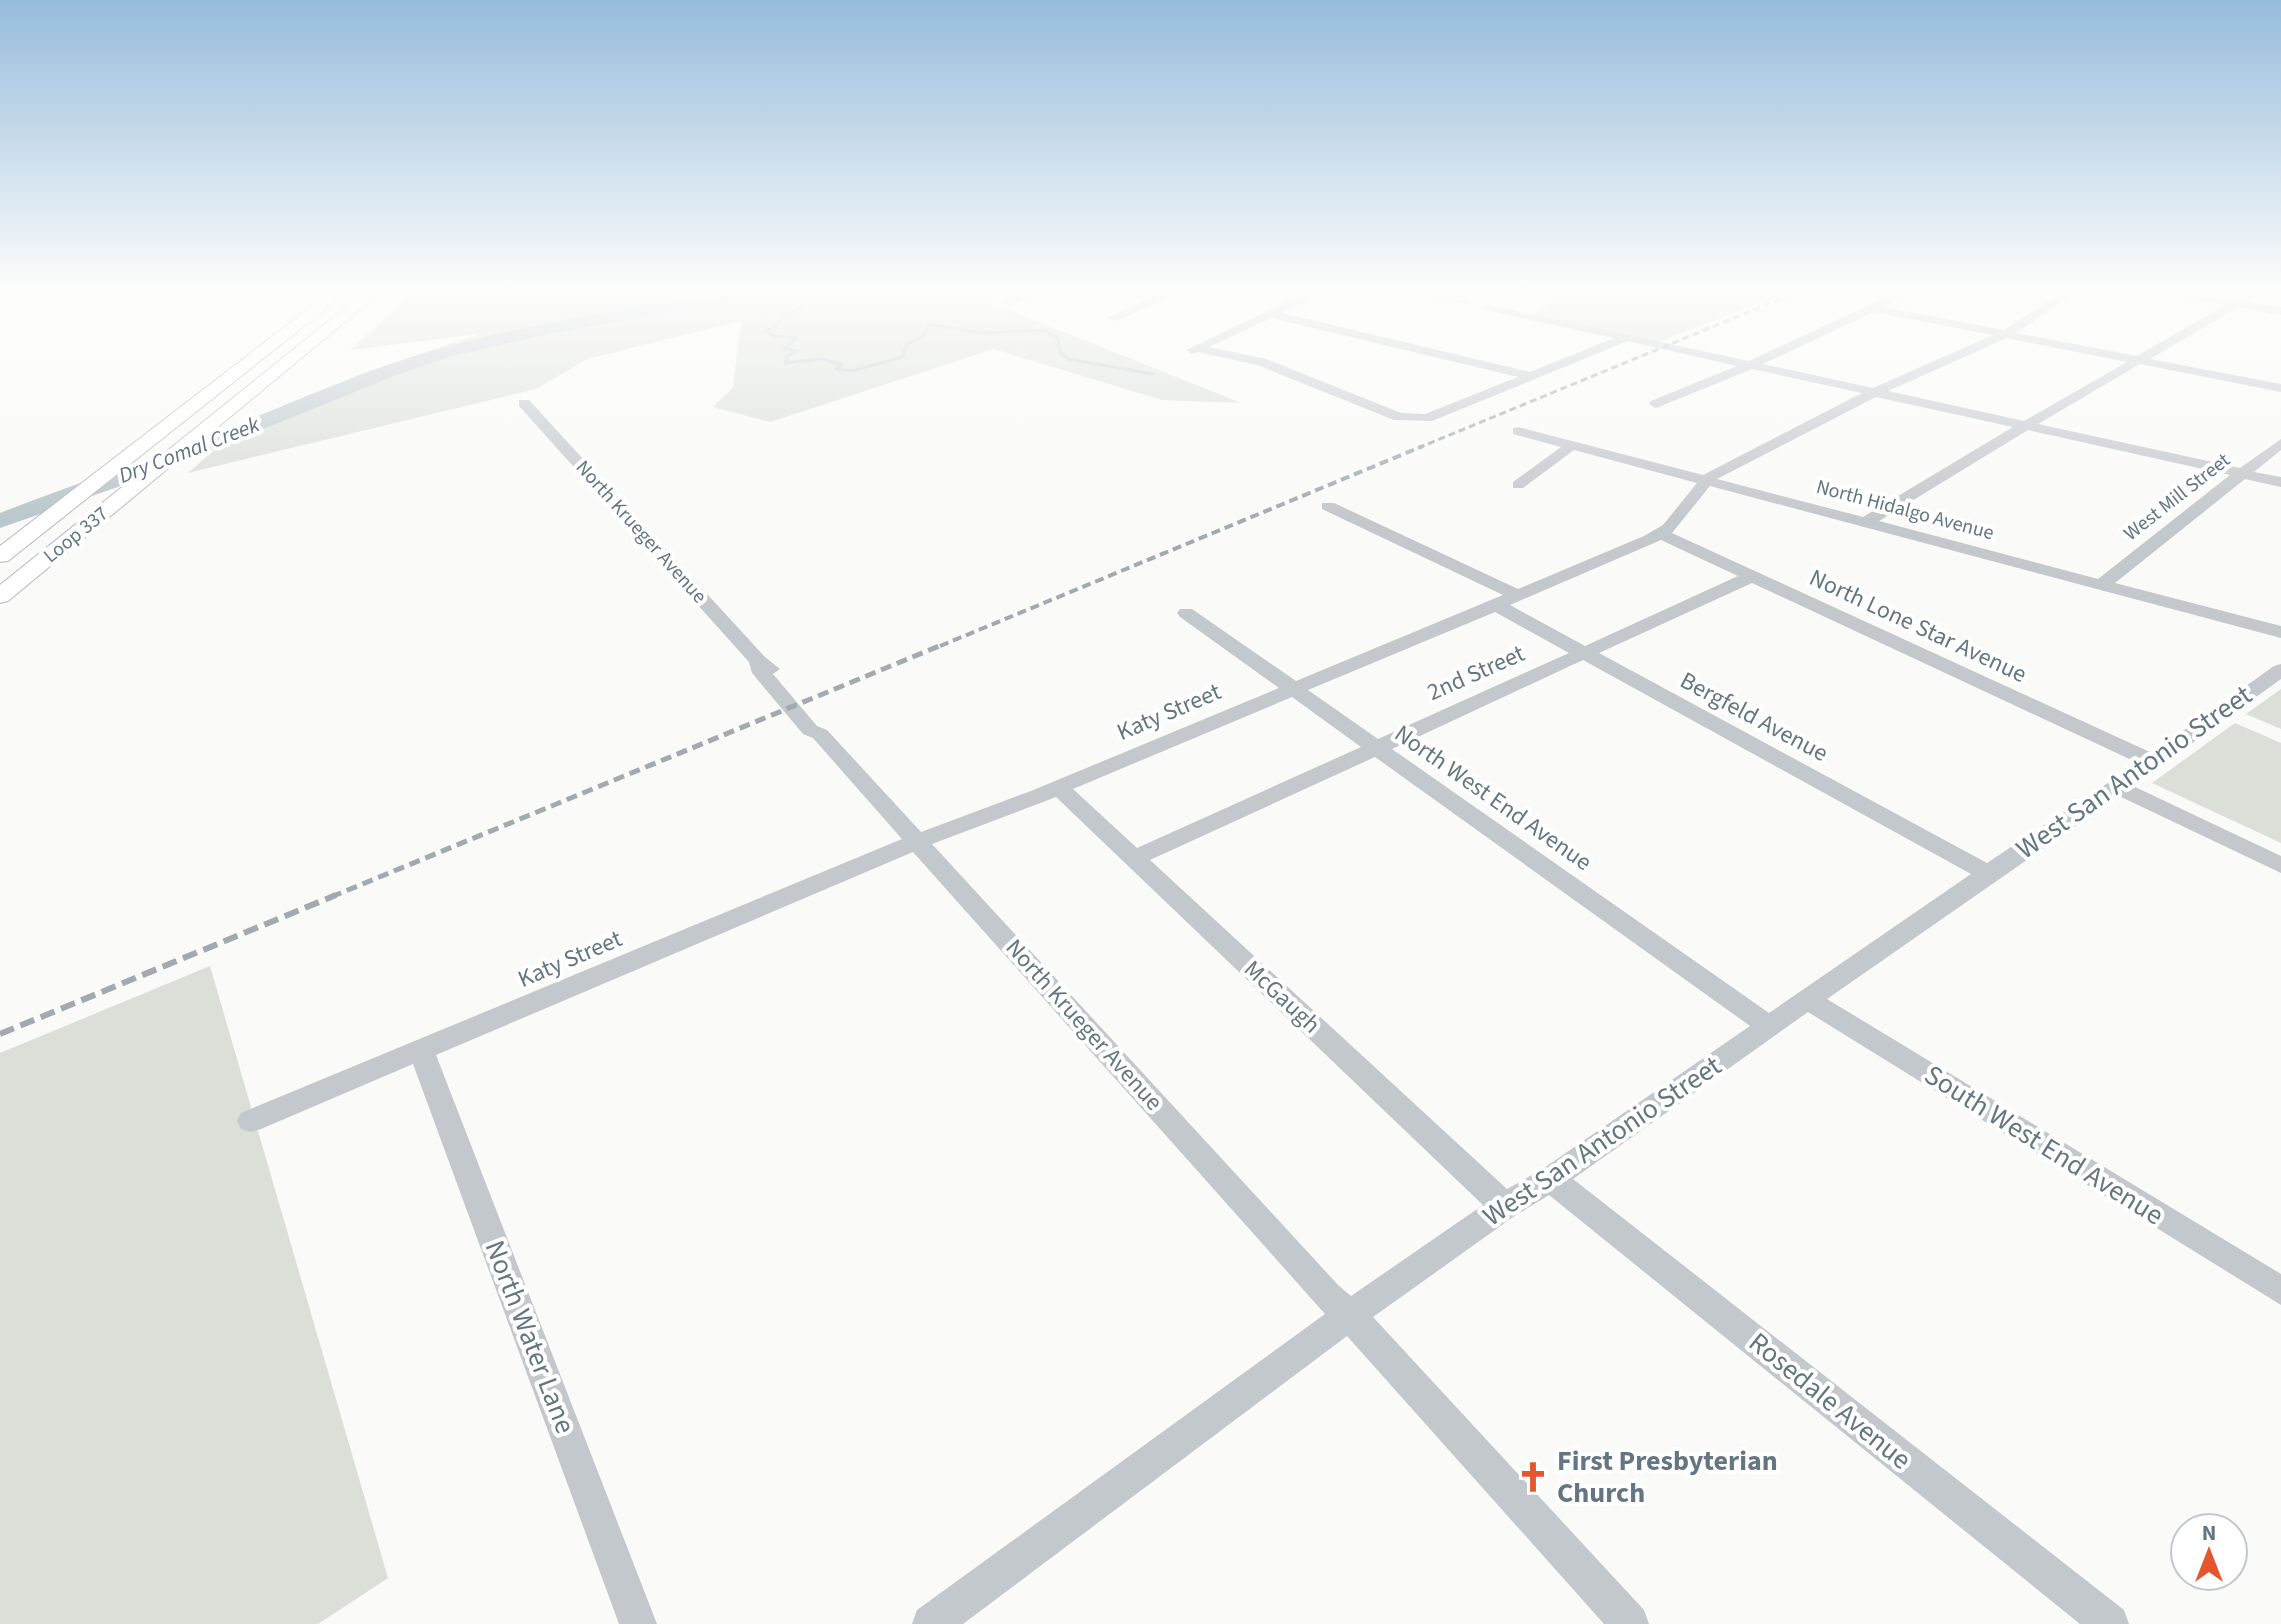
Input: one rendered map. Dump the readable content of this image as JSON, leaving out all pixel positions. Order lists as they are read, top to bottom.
{
  "streets": {
    "main road": ["Loop 337"],
    "street": [
      "West Mill Street",
      "North Hidalgo Avenue",
      "North Krueger Avenue",
      "North Lone Star Avenue",
      "2nd Street",
      "Katy Street",
      "Bergfeld Avenue",
      "West San Antonio Street",
      "North West End Avenue",
      "McGaugh",
      "South West End Avenue",
      "North Water Lane",
      "Rosedale Avenue"
    ]
  },
  "crossings": [
    ["West Mill Street", "North Hidalgo Avenue"],
    ["North Hidalgo Avenue", "Katy Street"],
    ["North Krueger Avenue", "Katy Street"],
    ["North Krueger Avenue", "West San Antonio Street"],
    ["North Lone Star Avenue", "2nd Street"],
    ["North Lone Star Avenue", "Katy Street"],
    ["North Lone Star Avenue", "West San Antonio Street"],
    ["2nd Street", "Bergfeld Avenue"],
    ["2nd Street", "North West End Avenue"],
    ["2nd Street", "McGaugh"],
    ["Katy Street", "Bergfeld Avenue"],
    ["Katy Street", "North West End Avenue"],
    ["Katy Street", "McGaugh"],
    ["Katy Street", "North Water Lane"],
    ["Bergfeld Avenue", "West San Antonio Street"],
    ["West San Antonio Street", "North West End Avenue"],
    ["West San Antonio Street", "McGaugh"],
    ["West San Antonio Street", "South West End Avenue"],
    ["West San Antonio Street", "Rosedale Avenue"]
  ],
  "water": ["Dry Comal Creek"],
  "places": {
    "church": ["First Presbyterian Church"]
  },
  "north": "top"
}
